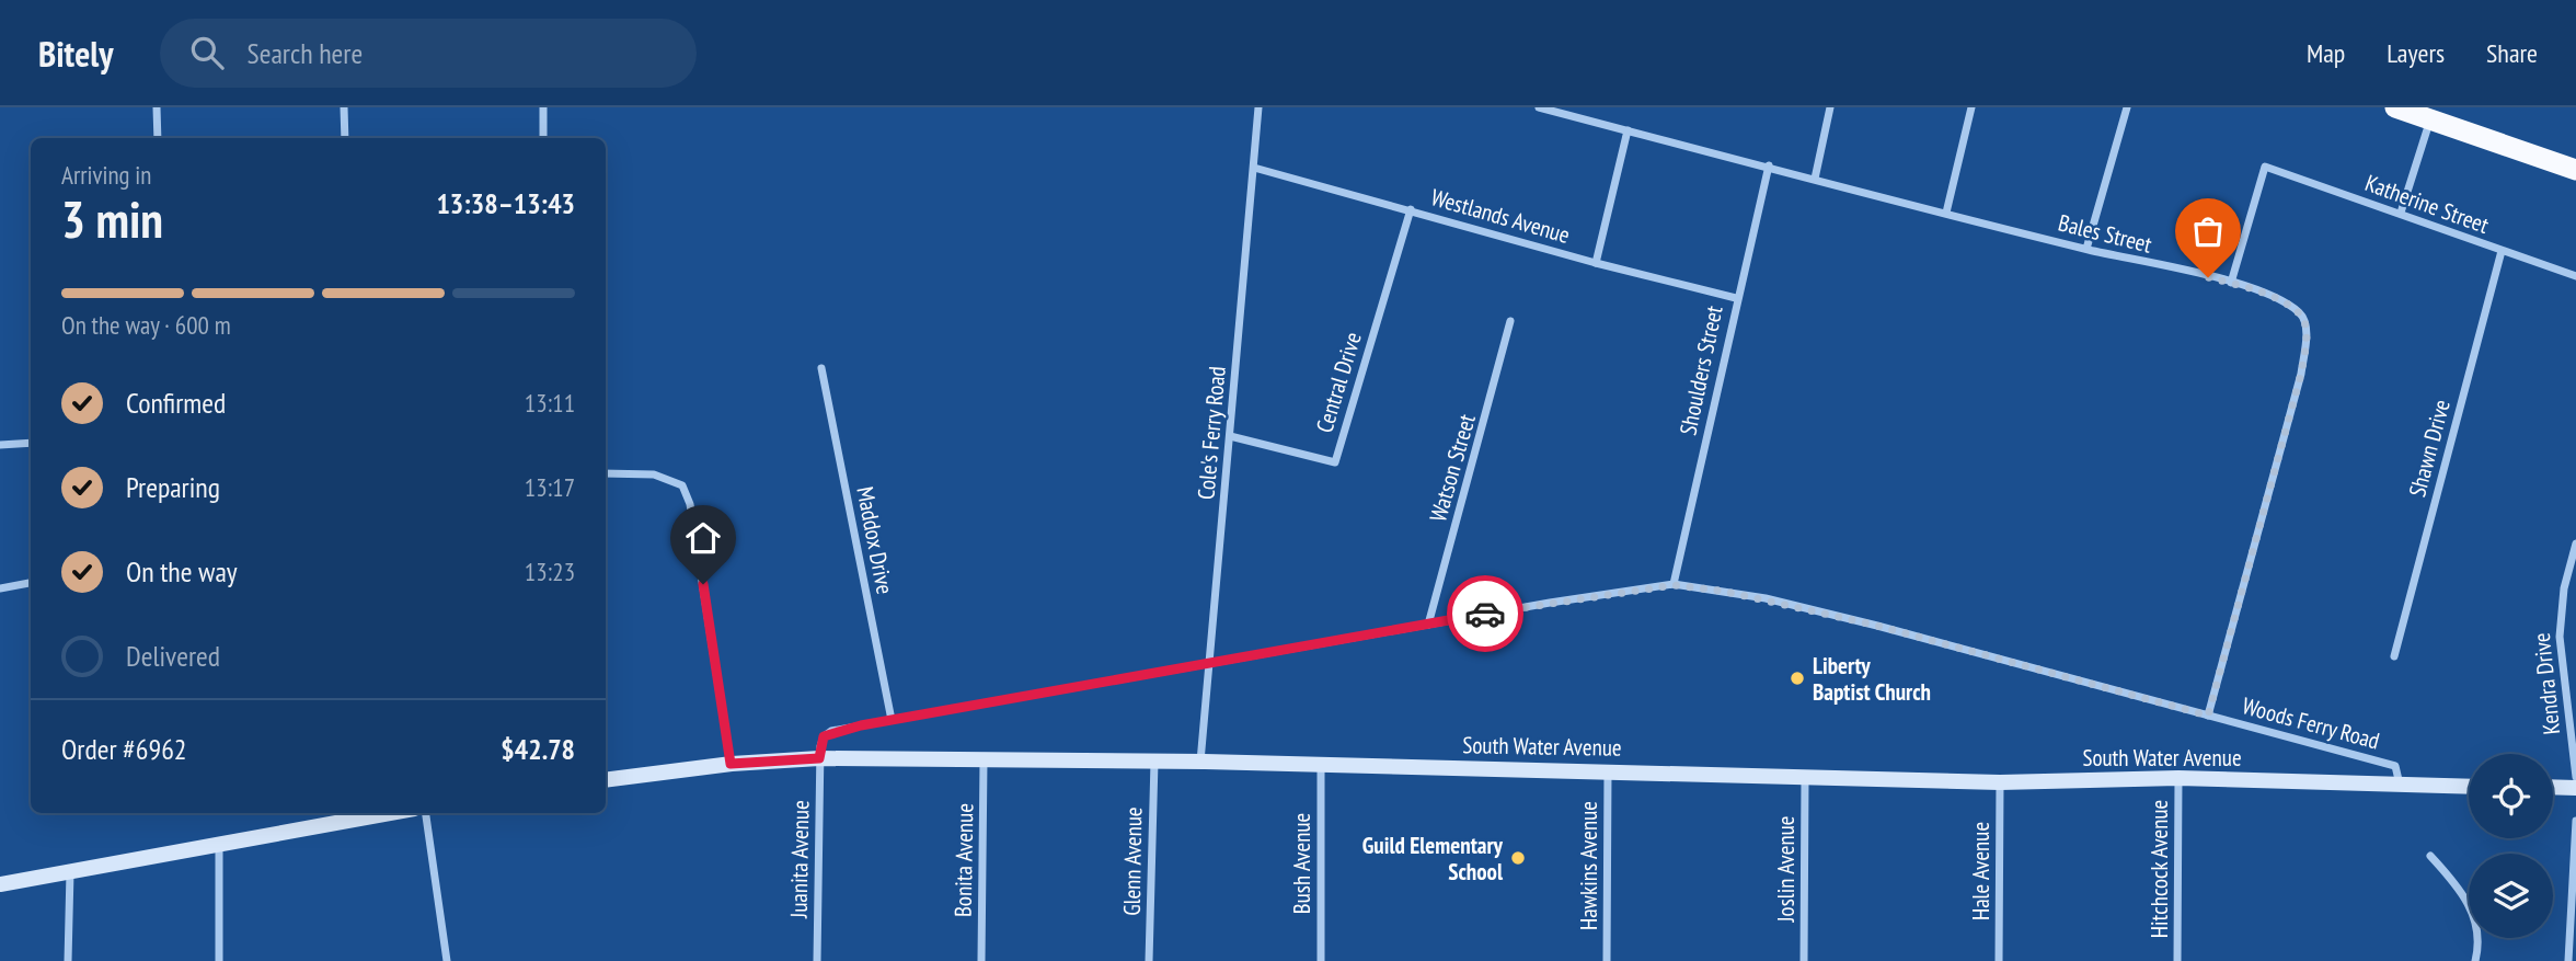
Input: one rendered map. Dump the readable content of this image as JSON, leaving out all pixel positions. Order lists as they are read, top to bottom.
{
  "streets": {
    "main road": ["South Water Avenue"],
    "street": [
      "Katherine Street",
      "Westlands Avenue",
      "Bales Street",
      "Shoulders Street",
      "Central Drive",
      "Cole's Ferry Road",
      "Shawn Drive",
      "Watson Street",
      "Maddox Drive",
      "Kendra Drive",
      "Woods Ferry Road",
      "Juanita Avenue",
      "Bonita Avenue",
      "Glenn Avenue",
      "Bush Avenue",
      "Hawkins Avenue",
      "Joslin Avenue",
      "Hitchcock Avenue",
      "Hale Avenue"
    ]
  },
  "crossings": [
    ["Katherine Street", "Bales Street"],
    ["Katherine Street", "Shawn Drive"],
    ["Westlands Avenue", "Shoulders Street"],
    ["Westlands Avenue", "Central Drive"],
    ["Westlands Avenue", "Cole's Ferry Road"],
    ["Bales Street", "Shoulders Street"],
    ["Bales Street", "Woods Ferry Road"],
    ["Shoulders Street", "Woods Ferry Road"],
    ["Central Drive", "Cole's Ferry Road"],
    ["Cole's Ferry Road", "Woods Ferry Road"],
    ["Cole's Ferry Road", "South Water Avenue"],
    ["Watson Street", "Woods Ferry Road"],
    ["Maddox Drive", "Woods Ferry Road"],
    ["Woods Ferry Road", "South Water Avenue"],
    ["Woods Ferry Road", "Juanita Avenue"],
    ["South Water Avenue", "Juanita Avenue"],
    ["South Water Avenue", "Bonita Avenue"],
    ["South Water Avenue", "Glenn Avenue"],
    ["South Water Avenue", "Bush Avenue"],
    ["South Water Avenue", "Hawkins Avenue"],
    ["South Water Avenue", "Joslin Avenue"],
    ["South Water Avenue", "Hitchcock Avenue"],
    ["South Water Avenue", "Hale Avenue"]
  ],
  "places": ["Liberty Baptist Church", "Guild Elementary School"],
  "page": {
    "header": "Bitely",
    "search": "Search here",
    "nav": ["Map", "Layers", "Share"],
    "heading": ["3 min", "Arriving in", "13:38–13:43"],
    "panel": ["Order #6962", "$42.78"],
    "bar": "On the way · 600 m",
    "list": [
      ["Confirmed", "13:11"],
      ["Preparing", "13:17"],
      ["On the way", "13:23"],
      "Delivered"
    ]
  }
}
